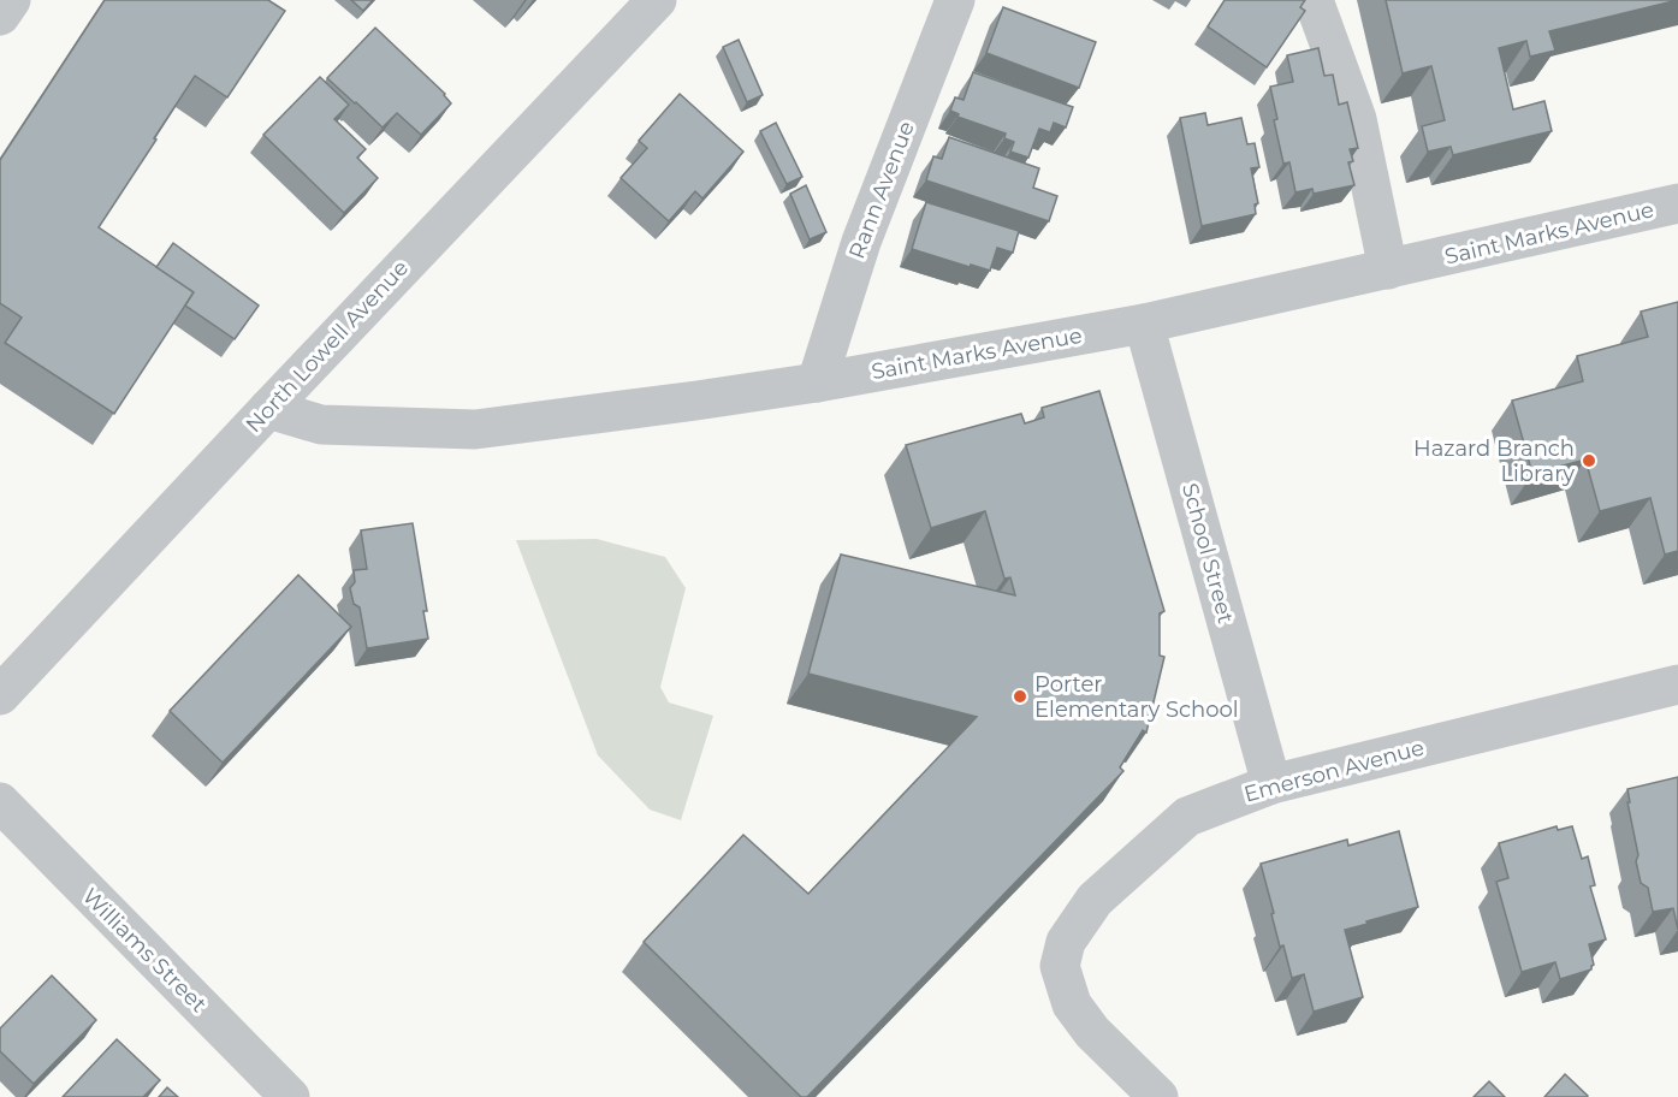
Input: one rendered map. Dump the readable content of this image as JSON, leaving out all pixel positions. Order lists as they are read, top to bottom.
{
  "streets": {
    "street": [
      "Rann Avenue",
      "Saint Marks Avenue",
      "North Lowell Avenue",
      "School Street",
      "Emerson Avenue",
      "Williams Street"
    ]
  },
  "crossings": [
    ["Rann Avenue", "Saint Marks Avenue"],
    ["Saint Marks Avenue", "North Lowell Avenue"],
    ["Saint Marks Avenue", "School Street"],
    ["School Street", "Emerson Avenue"]
  ],
  "places": ["Hazard Branch Library", "Porter Elementary School"]
}
